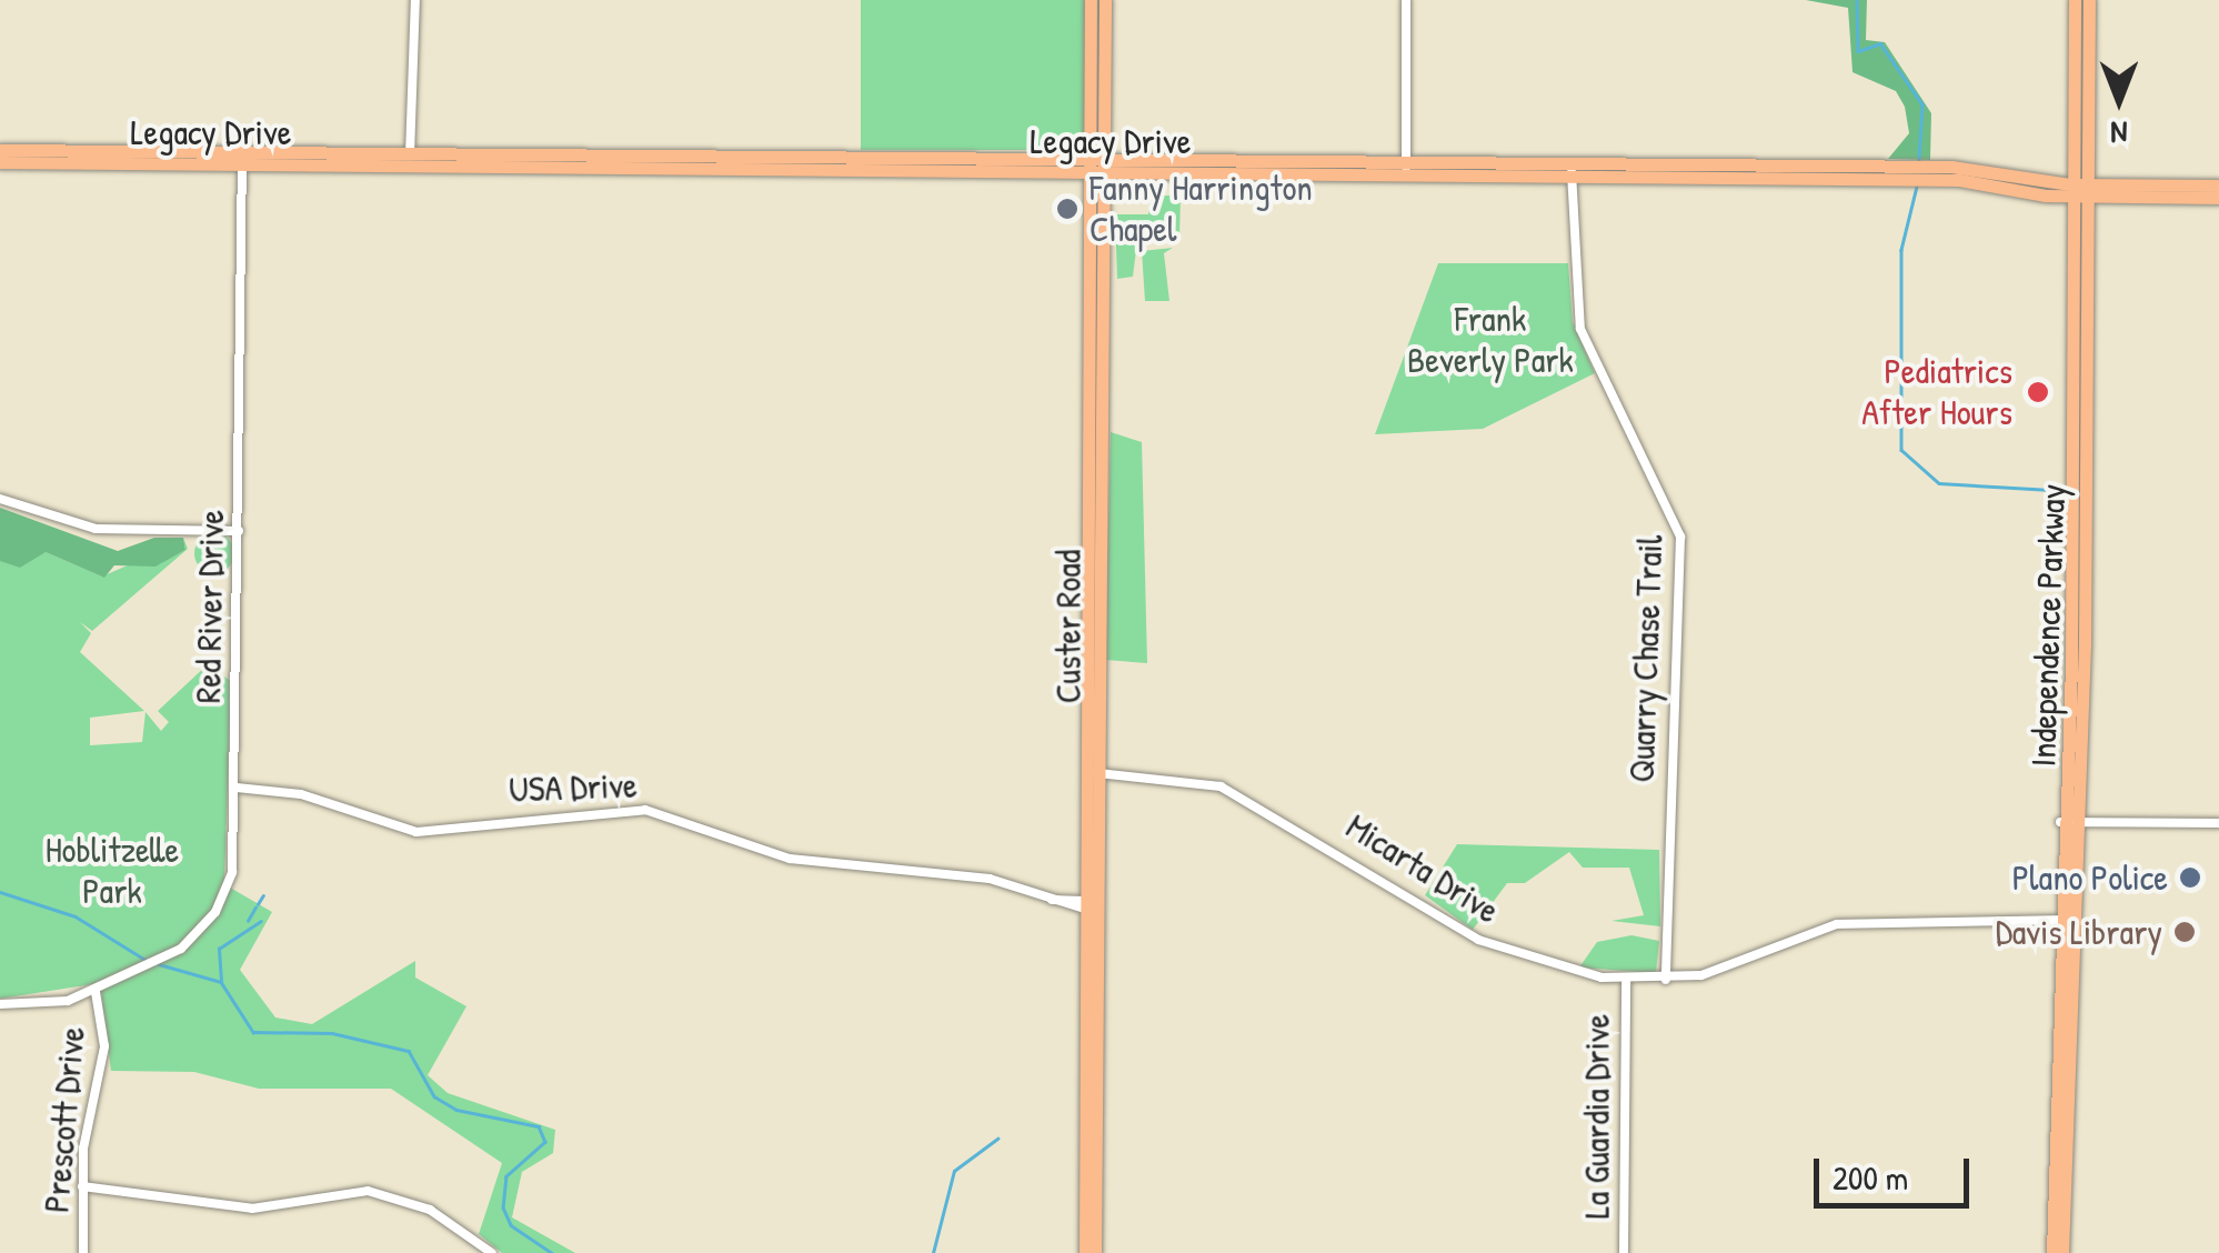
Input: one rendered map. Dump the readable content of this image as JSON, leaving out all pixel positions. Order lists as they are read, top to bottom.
{
  "streets": {
    "main road": ["Legacy Drive", "Independence Parkway", "Custer Road"],
    "street": [
      "Red River Drive",
      "Quarry Chase Trail",
      "USA Drive",
      "Micarta Drive",
      "La Guardia Drive",
      "Prescott Drive"
    ]
  },
  "crossings": [
    ["Legacy Drive", "Red River Drive"],
    ["Legacy Drive", "Independence Parkway"],
    ["Legacy Drive", "Custer Road"],
    ["Legacy Drive", "Quarry Chase Trail"],
    ["Red River Drive", "USA Drive"],
    ["Red River Drive", "Prescott Drive"],
    ["Independence Parkway", "Micarta Drive"],
    ["Custer Road", "USA Drive"],
    ["Custer Road", "Micarta Drive"],
    ["Quarry Chase Trail", "Micarta Drive"],
    ["Micarta Drive", "La Guardia Drive"]
  ],
  "parks": ["Frank Beverly Park", "Hoblitzelle Park"],
  "places": [
    "Fanny Harrington Chapel",
    "Pediatrics After Hours",
    "Plano Police",
    "Davis Library"
  ],
  "scale_bar": "200 m",
  "north": "bottom"
}
